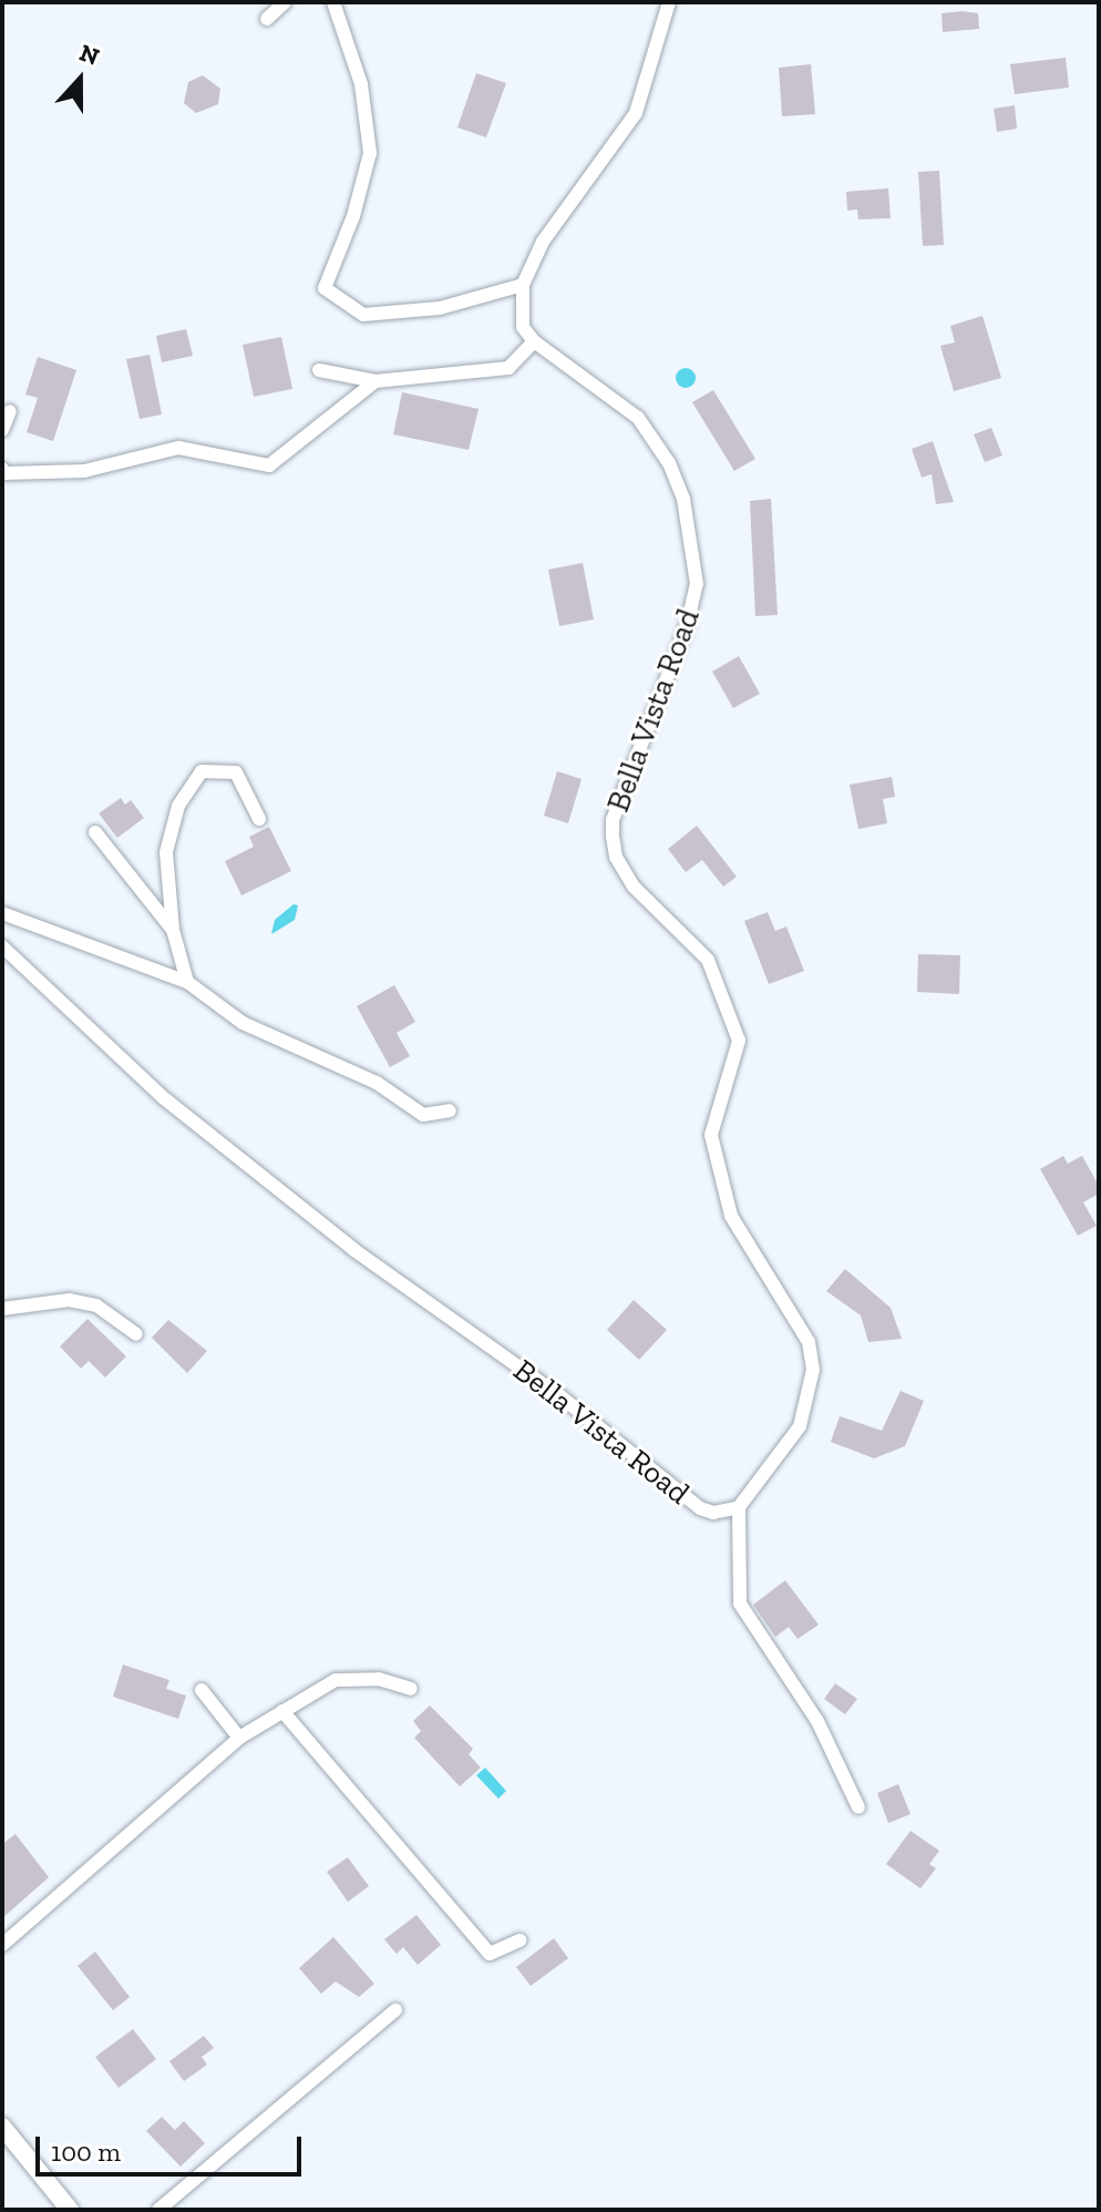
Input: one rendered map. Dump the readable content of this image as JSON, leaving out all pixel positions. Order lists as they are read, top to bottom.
{
  "streets": {
    "street": ["Bella Vista Road"]
  },
  "scale_bar": "100 m",
  "north": "top"
}
